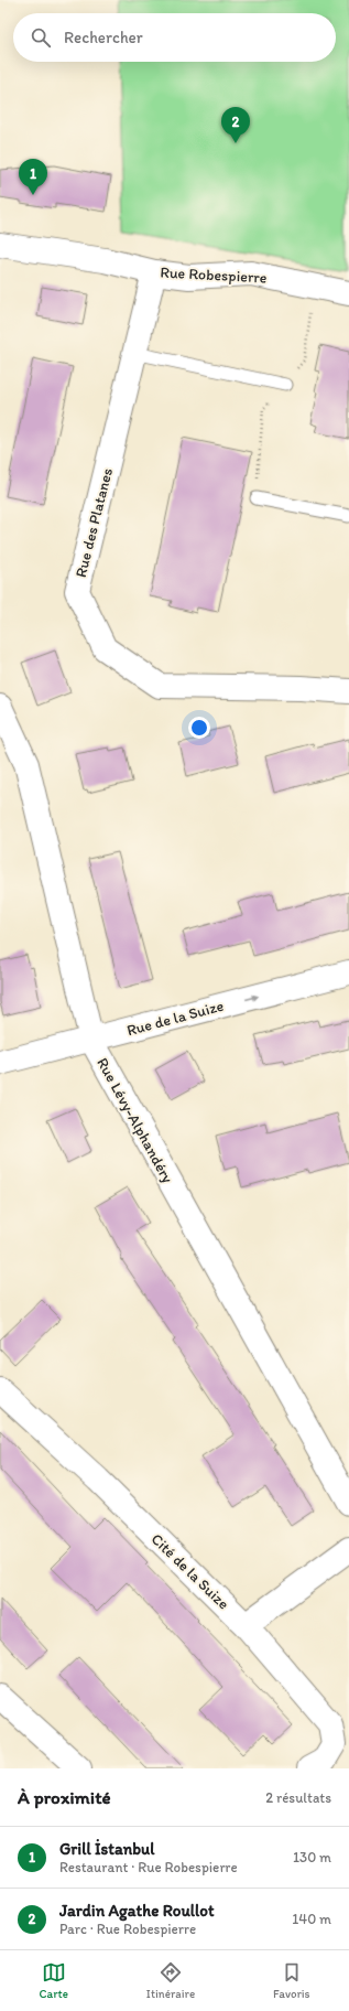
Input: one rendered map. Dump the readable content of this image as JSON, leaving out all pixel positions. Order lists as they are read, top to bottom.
{
  "streets": {
    "street": [
      "Rue Robespierre",
      "Rue des Platanes",
      "Rue de la Suize",
      "Rue Lévy-Alphandéry",
      "Cité de la Suize"
    ]
  },
  "crossings": [
    ["Rue Robespierre", "Rue des Platanes"],
    ["Rue de la Suize", "Rue Lévy-Alphandéry"]
  ],
  "one_way": ["Rue de la Suize"],
  "page": {
    "search": "Rechercher",
    "pins": ["2", "1"],
    "heading": ["À proximité", "2 résultats"],
    "list": [
      {
        "mark": "1",
        "name": "Grill İstanbul",
        "note": "Restaurant · Rue Robespierre",
        "value": "130 m"
      },
      {
        "mark": "2",
        "name": "Jardin Agathe Roullot",
        "note": "Parc · Rue Robespierre",
        "value": "140 m"
      }
    ],
    "nav": ["Carte", "Itinéraire", "Favoris"]
  }
}
